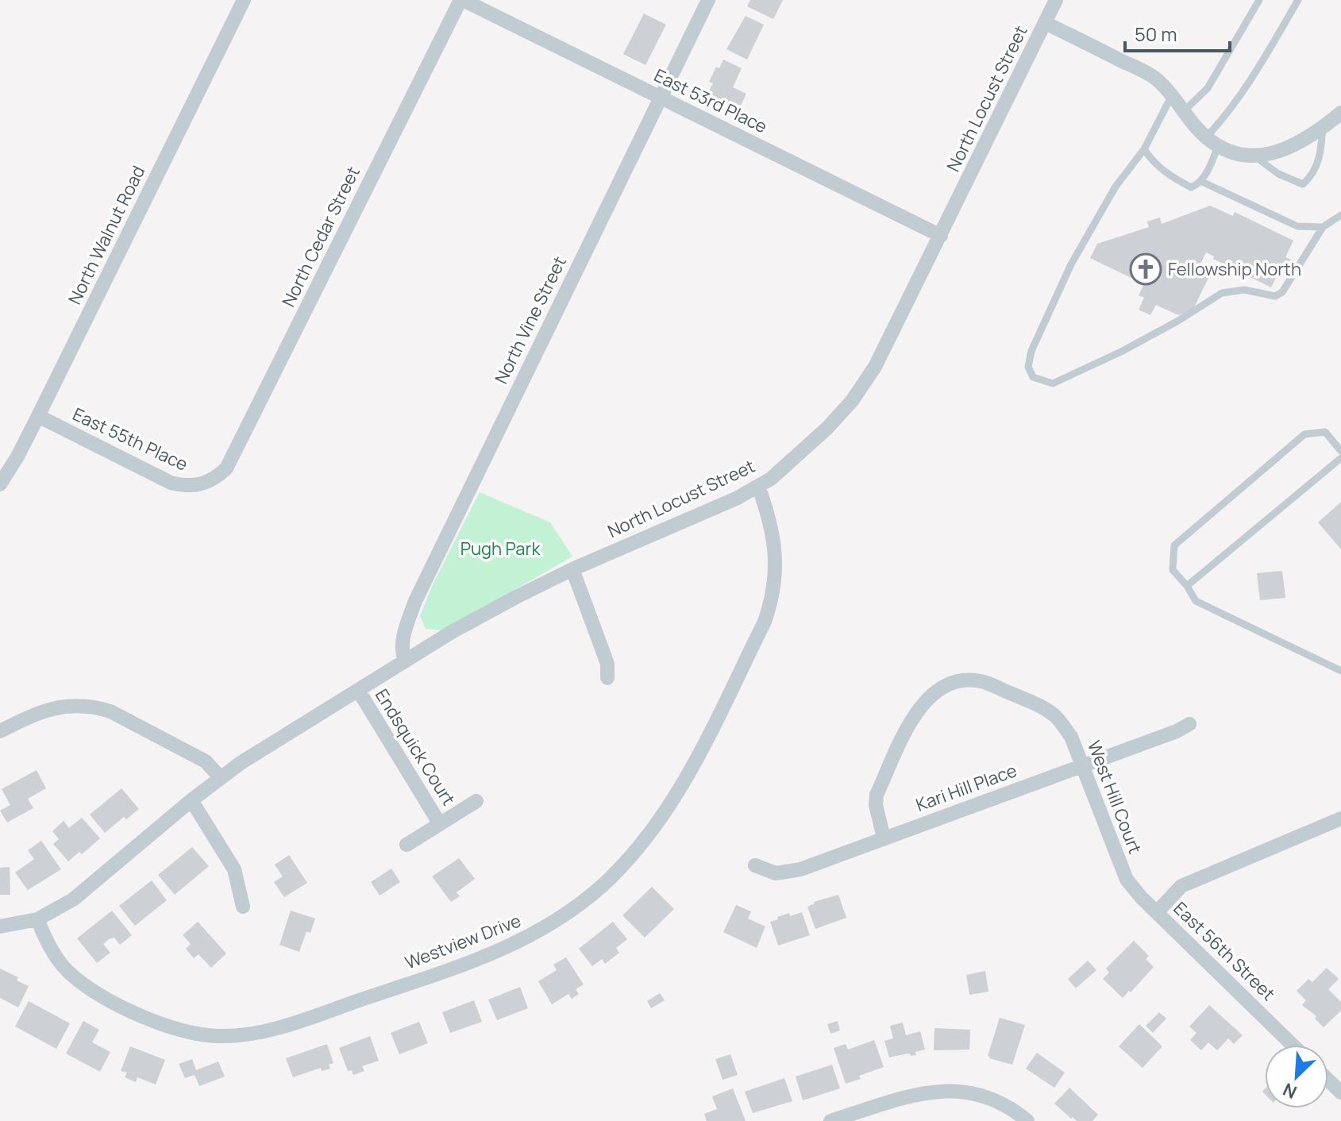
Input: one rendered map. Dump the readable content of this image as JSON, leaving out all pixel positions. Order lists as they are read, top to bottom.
{
  "streets": {
    "street": [
      "North Locust Street",
      "East 53rd Place",
      "North Walnut Road",
      "North Cedar Street",
      "North Vine Street",
      "East 55th Place",
      "Endsquick Court",
      "Kari Hill Place",
      "West Hill Court",
      "Westview Drive",
      "East 56th Street"
    ]
  },
  "crossings": [
    ["North Locust Street", "East 53rd Place"],
    ["North Locust Street", "North Vine Street"],
    ["North Locust Street", "Endsquick Court"],
    ["North Locust Street", "Westview Drive"],
    ["East 53rd Place", "North Cedar Street"],
    ["East 53rd Place", "North Vine Street"],
    ["North Walnut Road", "East 55th Place"],
    ["North Cedar Street", "East 55th Place"],
    ["Kari Hill Place", "West Hill Court"],
    ["West Hill Court", "East 56th Street"]
  ],
  "parks": ["Pugh Park"],
  "places": {
    "church": ["Fellowship North"]
  },
  "scale_bar": "50 m",
  "north": "bottom left"
}
